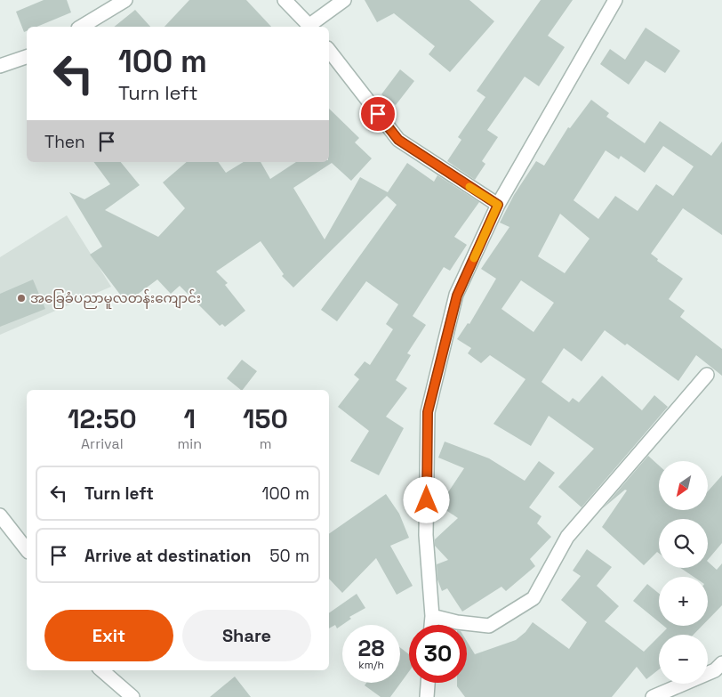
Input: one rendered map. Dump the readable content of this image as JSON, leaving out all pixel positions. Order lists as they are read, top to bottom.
{
  "places": ["အခြေခံပညာမူလတန်းကျောင်း"],
  "north": "bottom left",
  "page": {
    "turn": ["100 m", "Turn left"],
    "then": "Then",
    "eta": [
      "12:50",
      "Arrival",
      "1",
      "min",
      "150",
      "m"
    ],
    "map_buttons": ["+", "−"],
    "list": [
      {
        "name": "Turn left",
        "value": "100 m"
      },
      {
        "name": "Arrive at destination",
        "value": "50 m"
      }
    ],
    "buttons": ["Exit", "Share"],
    "speed": "28 km/h",
    "limit": "30"
  }
}
